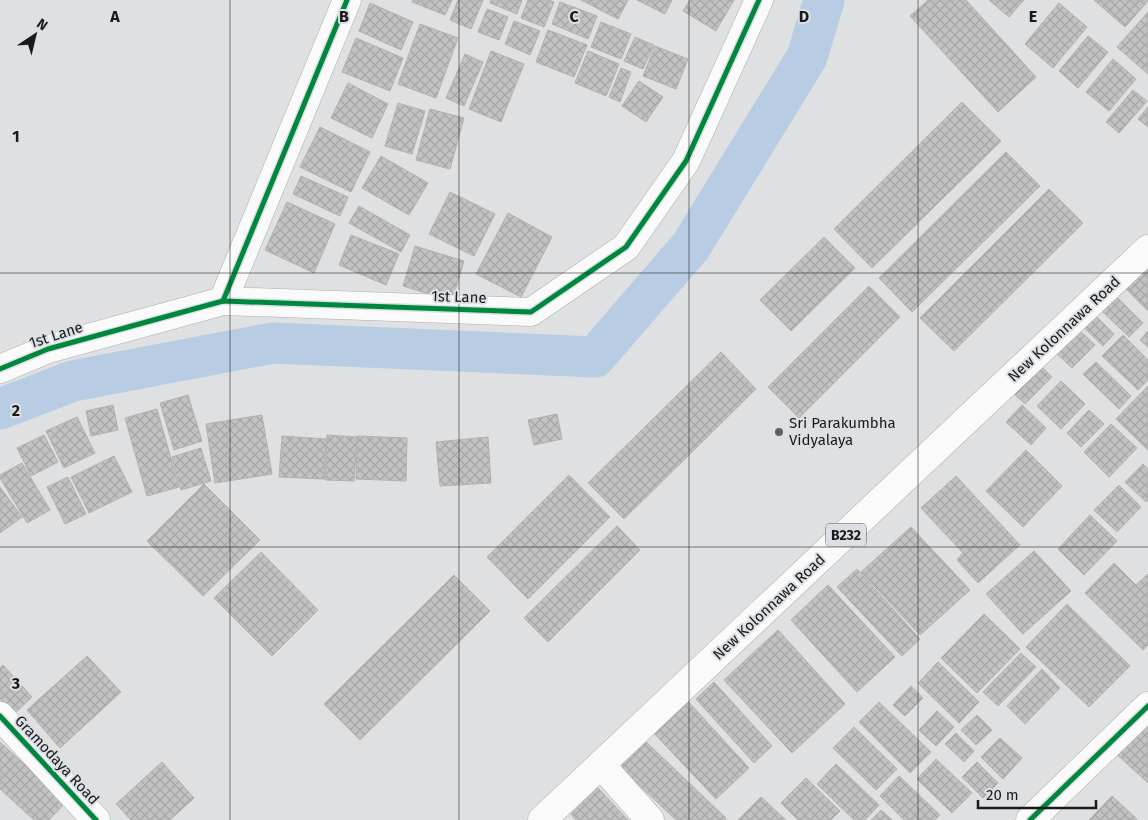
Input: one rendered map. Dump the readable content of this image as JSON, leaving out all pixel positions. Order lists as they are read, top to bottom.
{
  "streets": {
    "street": [
      "1st Lane",
      "New Kolonnawa Road",
      "B232",
      "Gramodaya Road"
    ]
  },
  "places": ["Sri Parakumbha Vidyalaya"],
  "scale_bar": "20 m",
  "north": "top right",
  "grid": {
    "columns": [
      "A",
      "B",
      "C",
      "D",
      "E"
    ],
    "rows": ["1", "2", "3"]
  }
}
